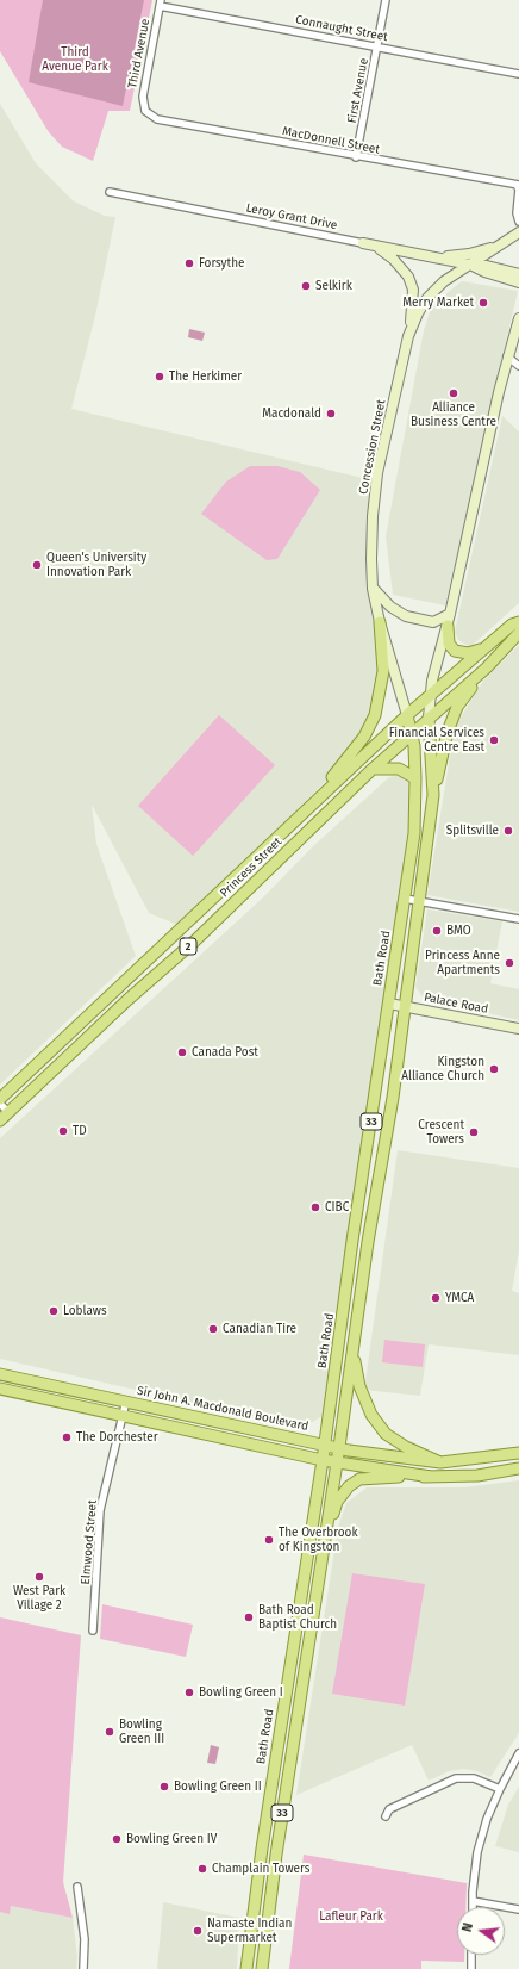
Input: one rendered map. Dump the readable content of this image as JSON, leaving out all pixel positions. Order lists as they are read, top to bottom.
{
  "streets": {
    "main road": [
      "Leroy Grant Drive",
      "Concession Street",
      "Princess Street",
      "2",
      "Bath Road",
      "Palace Road",
      "33",
      "Sir John A. Macdonald Boulevard"
    ],
    "street": [
      "Connaught Street",
      "Third Avenue",
      "First Avenue",
      "MacDonnell Street",
      "Elmwood Street"
    ]
  },
  "crossings": [
    ["Connaught Street", "Third Avenue"],
    ["Connaught Street", "First Avenue"],
    ["Third Avenue", "MacDonnell Street"],
    ["First Avenue", "MacDonnell Street"],
    ["Leroy Grant Drive", "Concession Street"],
    ["Concession Street", "Princess Street"],
    ["Concession Street", "Bath Road"],
    ["Princess Street", "Bath Road"],
    ["Princess Street", "33"],
    ["Bath Road", "Palace Road"],
    ["Bath Road", "Sir John A. Macdonald Boulevard"],
    ["Palace Road", "33"],
    ["33", "Sir John A. Macdonald Boulevard"],
    ["Sir John A. Macdonald Boulevard", "Elmwood Street"]
  ],
  "parks": ["Third Avenue Park", "Lafleur Park"],
  "places": [
    "Forsythe",
    "Selkirk",
    "Merry Market",
    "The Herkimer",
    "Alliance Business Centre",
    "Macdonald",
    "Queen's University Innovation Park",
    "Financial Services Centre East",
    "Splitsville",
    "BMO",
    "Princess Anne Apartments",
    "Canada Post",
    "Kingston Alliance Church",
    "TD",
    "Crescent Towers",
    "CIBC",
    "YMCA",
    "Loblaws",
    "Canadian Tire",
    "The Dorchester",
    "The Overbrook of Kingston",
    "West Park Village 2",
    "Bath Road Baptist Church",
    "Bowling Green I",
    "Bowling Green III",
    "Bowling Green II",
    "Bowling Green IV",
    "Champlain Towers",
    "Namaste Indian Supermarket"
  ],
  "north": "left"
}
